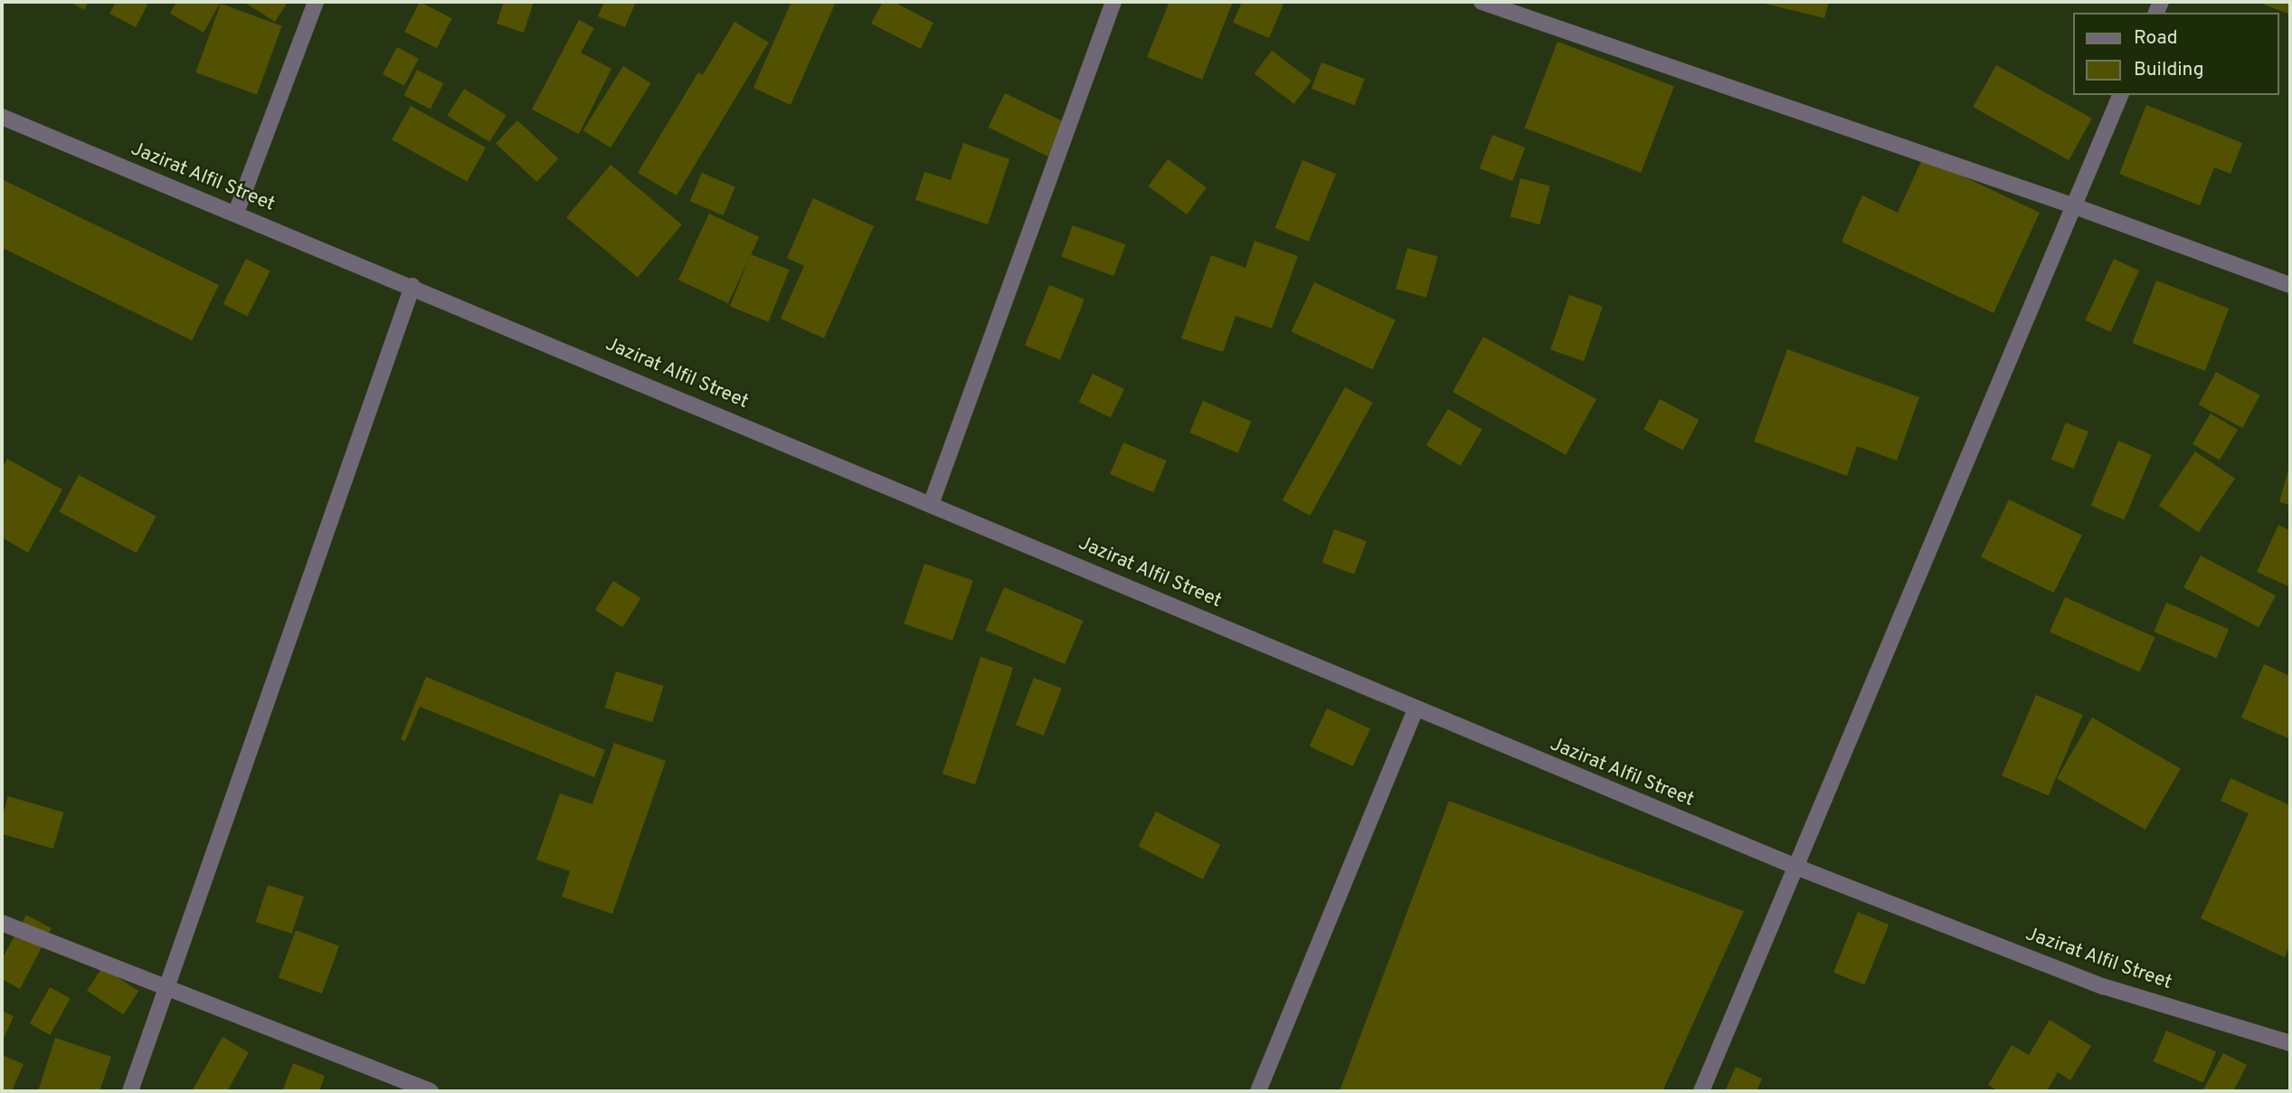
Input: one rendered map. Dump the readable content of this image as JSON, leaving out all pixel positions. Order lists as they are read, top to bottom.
{
  "streets": {
    "street": ["Jazirat Alfil Street"]
  },
  "legend": ["Road", "Building"]
}
